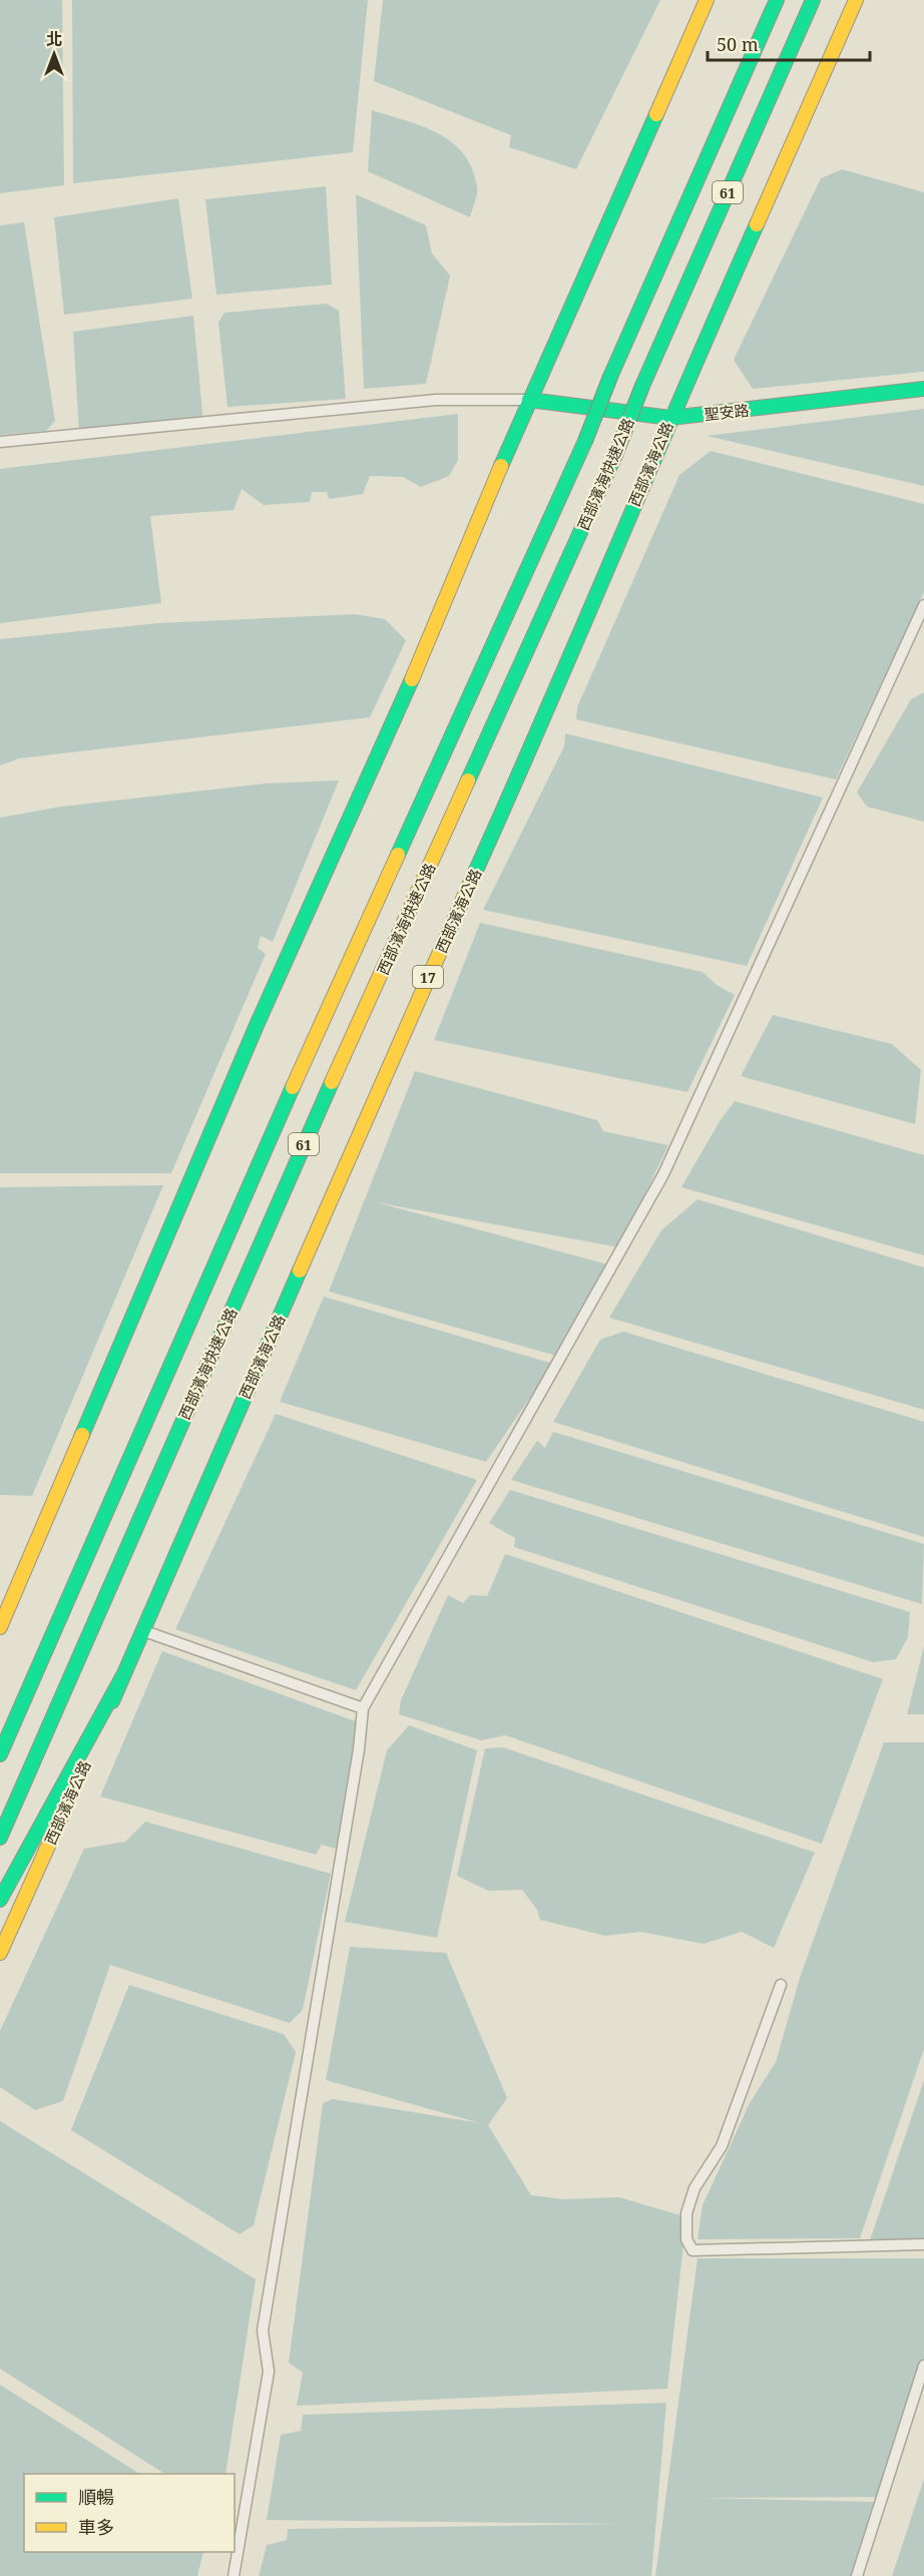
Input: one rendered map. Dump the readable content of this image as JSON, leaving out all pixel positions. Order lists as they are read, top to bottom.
{
  "streets": {
    "main road": [
      "61",
      "聖安路",
      "西部濱海公路",
      "西部濱海快速公路",
      "17"
    ]
  },
  "crossings": [
    ["聖安路", "西部濱海公路"]
  ],
  "legend": ["順暢", "車多"],
  "scale_bar": "50 m",
  "north": "top"
}
